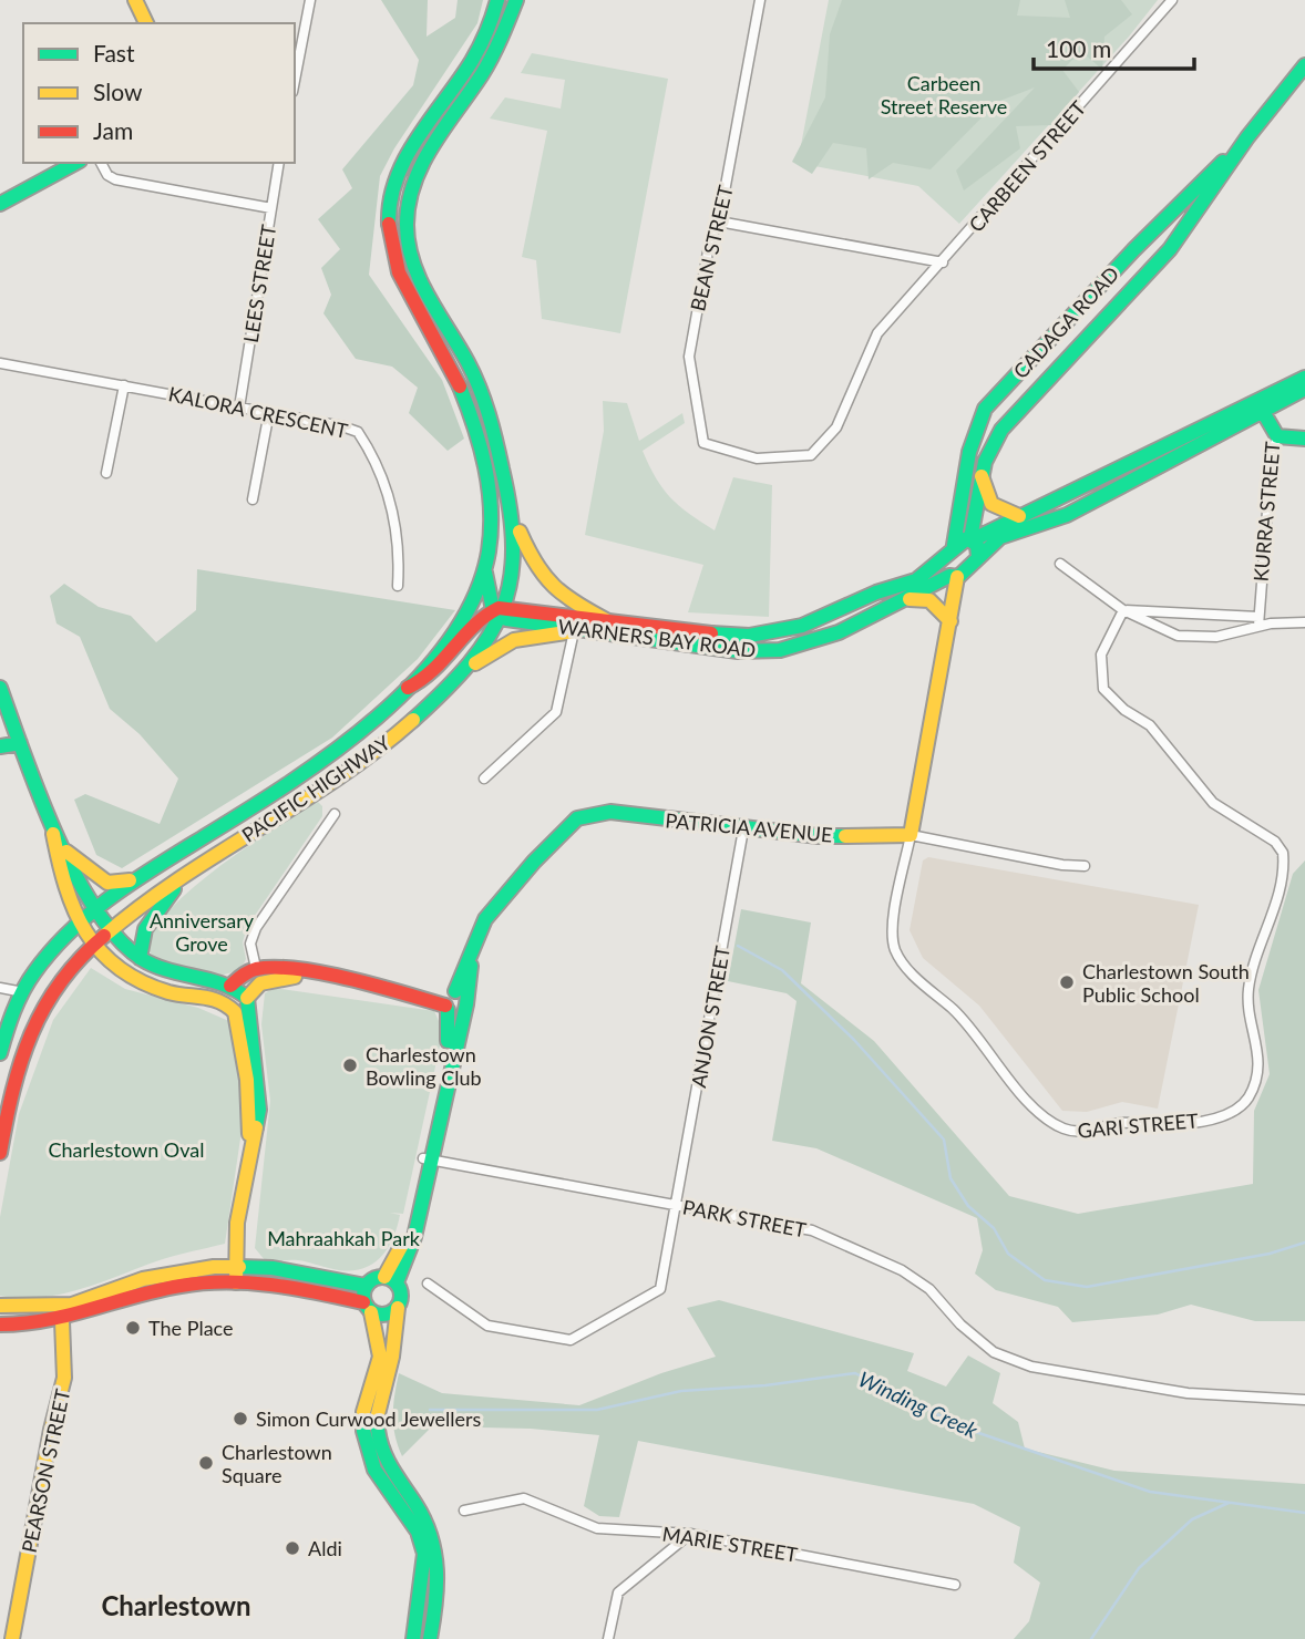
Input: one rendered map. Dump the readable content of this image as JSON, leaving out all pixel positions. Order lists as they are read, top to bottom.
{
  "streets": {
    "main road": [
      "CADAGA ROAD",
      "KURRA STREET",
      "WARNERS BAY ROAD",
      "PACIFIC HIGHWAY",
      "PATRICIA AVENUE",
      "GARI STREET",
      "PEARSON STREET"
    ],
    "street": [
      "CARBEEN STREET",
      "BEAN STREET",
      "LEES STREET",
      "KALORA CRESCENT",
      "ANJON STREET",
      "PARK STREET",
      "MARIE STREET"
    ]
  },
  "crossings": [
    ["CARBEEN STREET", "BEAN STREET"],
    ["LEES STREET", "KALORA CRESCENT"],
    ["CADAGA ROAD", "WARNERS BAY ROAD"],
    ["CADAGA ROAD", "GARI STREET"],
    ["KURRA STREET", "WARNERS BAY ROAD"],
    ["WARNERS BAY ROAD", "PACIFIC HIGHWAY"],
    ["WARNERS BAY ROAD", "GARI STREET"],
    ["PATRICIA AVENUE", "ANJON STREET"],
    ["PATRICIA AVENUE", "GARI STREET"],
    ["PATRICIA AVENUE", "PARK STREET"],
    ["ANJON STREET", "PARK STREET"]
  ],
  "districts": ["Charlestown"],
  "water": ["Winding Creek"],
  "parks": [
    "Carbeen Street Reserve",
    "Anniversary Grove",
    "Charlestown Oval",
    "Mahraahkah Park"
  ],
  "places": [
    "Charlestown South Public School",
    "Charlestown Bowling Club",
    "The Place",
    "Simon Curwood Jewellers",
    "Charlestown Square",
    "Aldi"
  ],
  "legend": ["Fast", "Slow", "Jam"],
  "scale_bar": "100 m"
}
